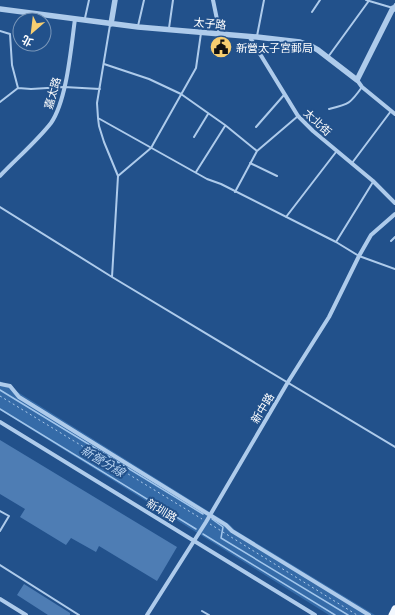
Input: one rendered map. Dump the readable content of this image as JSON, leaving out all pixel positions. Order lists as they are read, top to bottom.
{
  "streets": {
    "street": [
      "太子路",
      "嘉太路",
      "太北街",
      "新中路",
      "新圳路"
    ]
  },
  "crossings": [
    ["太子路", "嘉太路"],
    ["太子路", "太北街"],
    ["新中路", "新圳路"]
  ],
  "water": ["新營分線"],
  "places": {
    "public building": ["新營太子宮郵局"]
  },
  "north": "bottom left"
}
